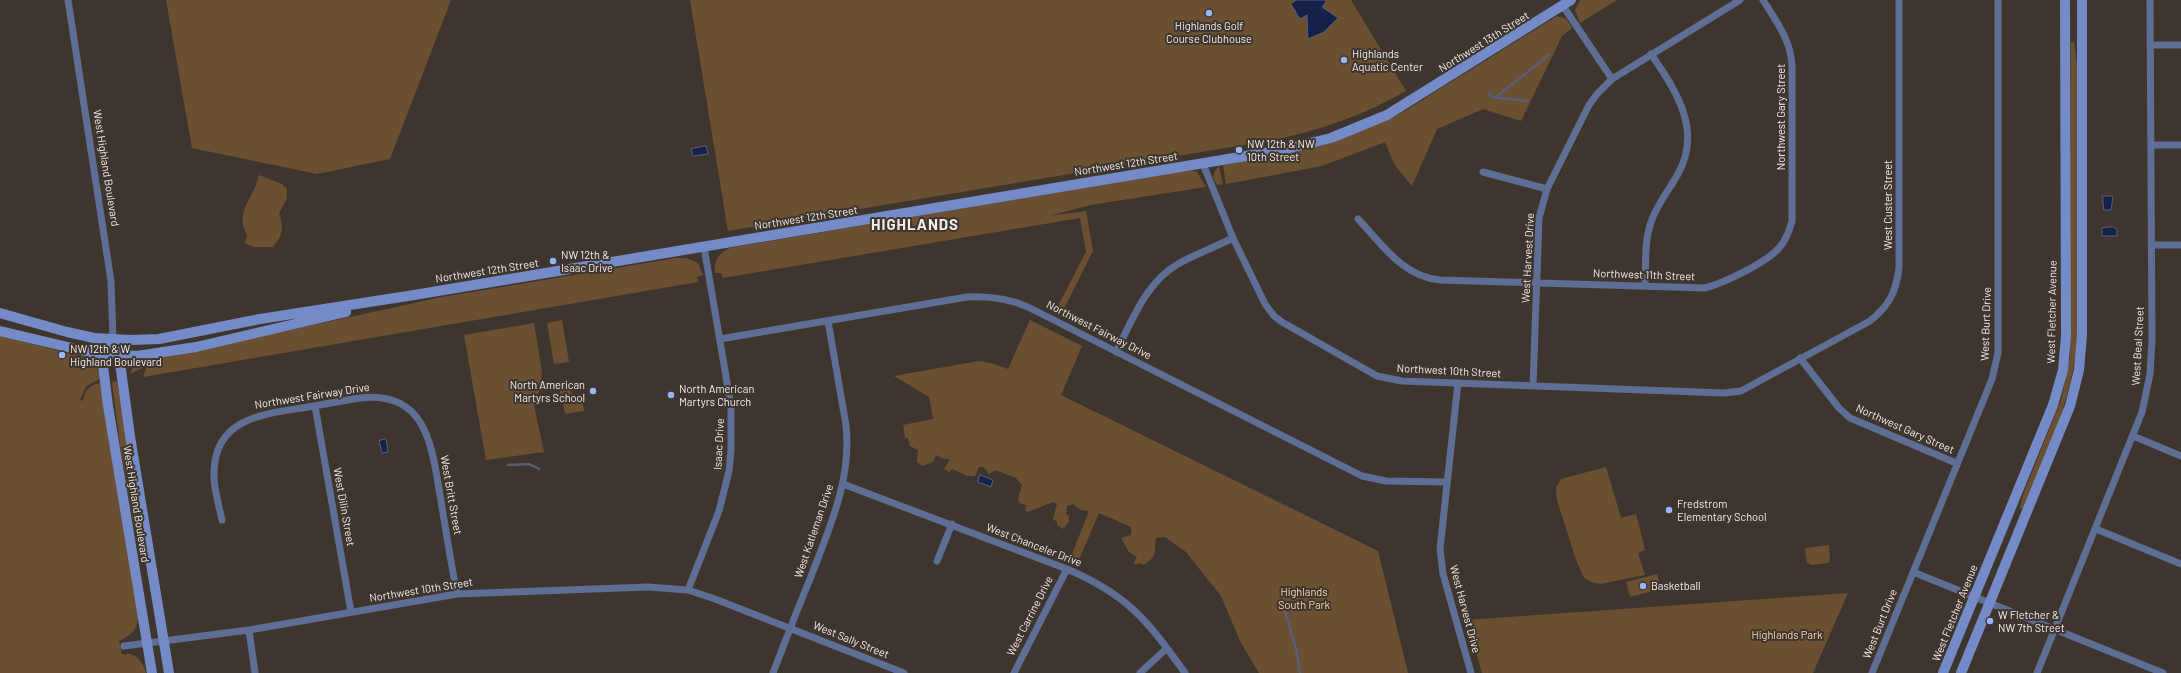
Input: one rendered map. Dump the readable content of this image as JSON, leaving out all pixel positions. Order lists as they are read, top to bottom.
{
  "streets": {
    "main road": [
      "Northwest 13th Street",
      "Northwest 12th Street",
      "West Highland Boulevard",
      "West Fletcher Avenue"
    ],
    "street": [
      "Northwest Gary Street",
      "West Custer Street",
      "West Harvest Drive",
      "Northwest 11th Street",
      "West Burt Drive",
      "Northwest Fairway Drive",
      "West Beal Street",
      "Northwest 10th Street",
      "Isaac Drive",
      "West Britt Street",
      "West Dilin Street",
      "West Katleman Drive",
      "West Chanceler Drive",
      "West Carrine Drive",
      "West Sally Street"
    ]
  },
  "crossings": [
    ["Northwest 13th Street", "Northwest 12th Street"],
    ["Northwest 13th Street", "Northwest 10th Street"],
    ["Northwest Gary Street", "West Custer Street"],
    ["Northwest Gary Street", "Northwest 11th Street"],
    ["Northwest Gary Street", "West Burt Drive"],
    ["Northwest Gary Street", "Northwest 10th Street"],
    ["Northwest 12th Street", "West Highland Boulevard"],
    ["Northwest 12th Street", "Northwest 10th Street"],
    ["Northwest 12th Street", "Isaac Drive"],
    ["West Highland Boulevard", "Northwest 10th Street"],
    ["West Custer Street", "Northwest 10th Street"],
    ["West Harvest Drive", "Northwest 11th Street"],
    ["West Harvest Drive", "Northwest Fairway Drive"],
    ["West Harvest Drive", "Northwest 10th Street"],
    ["Northwest Fairway Drive", "Isaac Drive"],
    ["Northwest Fairway Drive", "West Britt Street"],
    ["Northwest Fairway Drive", "West Dilin Street"],
    ["Northwest Fairway Drive", "West Katleman Drive"],
    ["Northwest 10th Street", "Isaac Drive"],
    ["Northwest 10th Street", "West Britt Street"],
    ["Northwest 10th Street", "West Dilin Street"],
    ["Northwest 10th Street", "West Katleman Drive"],
    ["Northwest 10th Street", "West Sally Street"],
    ["West Katleman Drive", "West Chanceler Drive"],
    ["West Katleman Drive", "West Sally Street"],
    ["West Chanceler Drive", "West Carrine Drive"]
  ],
  "districts": ["HIGHLANDS"],
  "parks": ["Highlands South Park", "Highlands Park"],
  "places": [
    "Highlands Golf Course Clubhouse",
    "Highlands Aquatic Center",
    "NW 12th & NW 10th Street",
    "NW 12th & Isaac Drive",
    "NW 12th & W Highland Boulevard",
    "North American Martyrs School",
    "North American Martyrs Church",
    "Fredstrom Elementary School",
    "Basketball",
    "W Fletcher & NW 7th Street"
  ]
}
